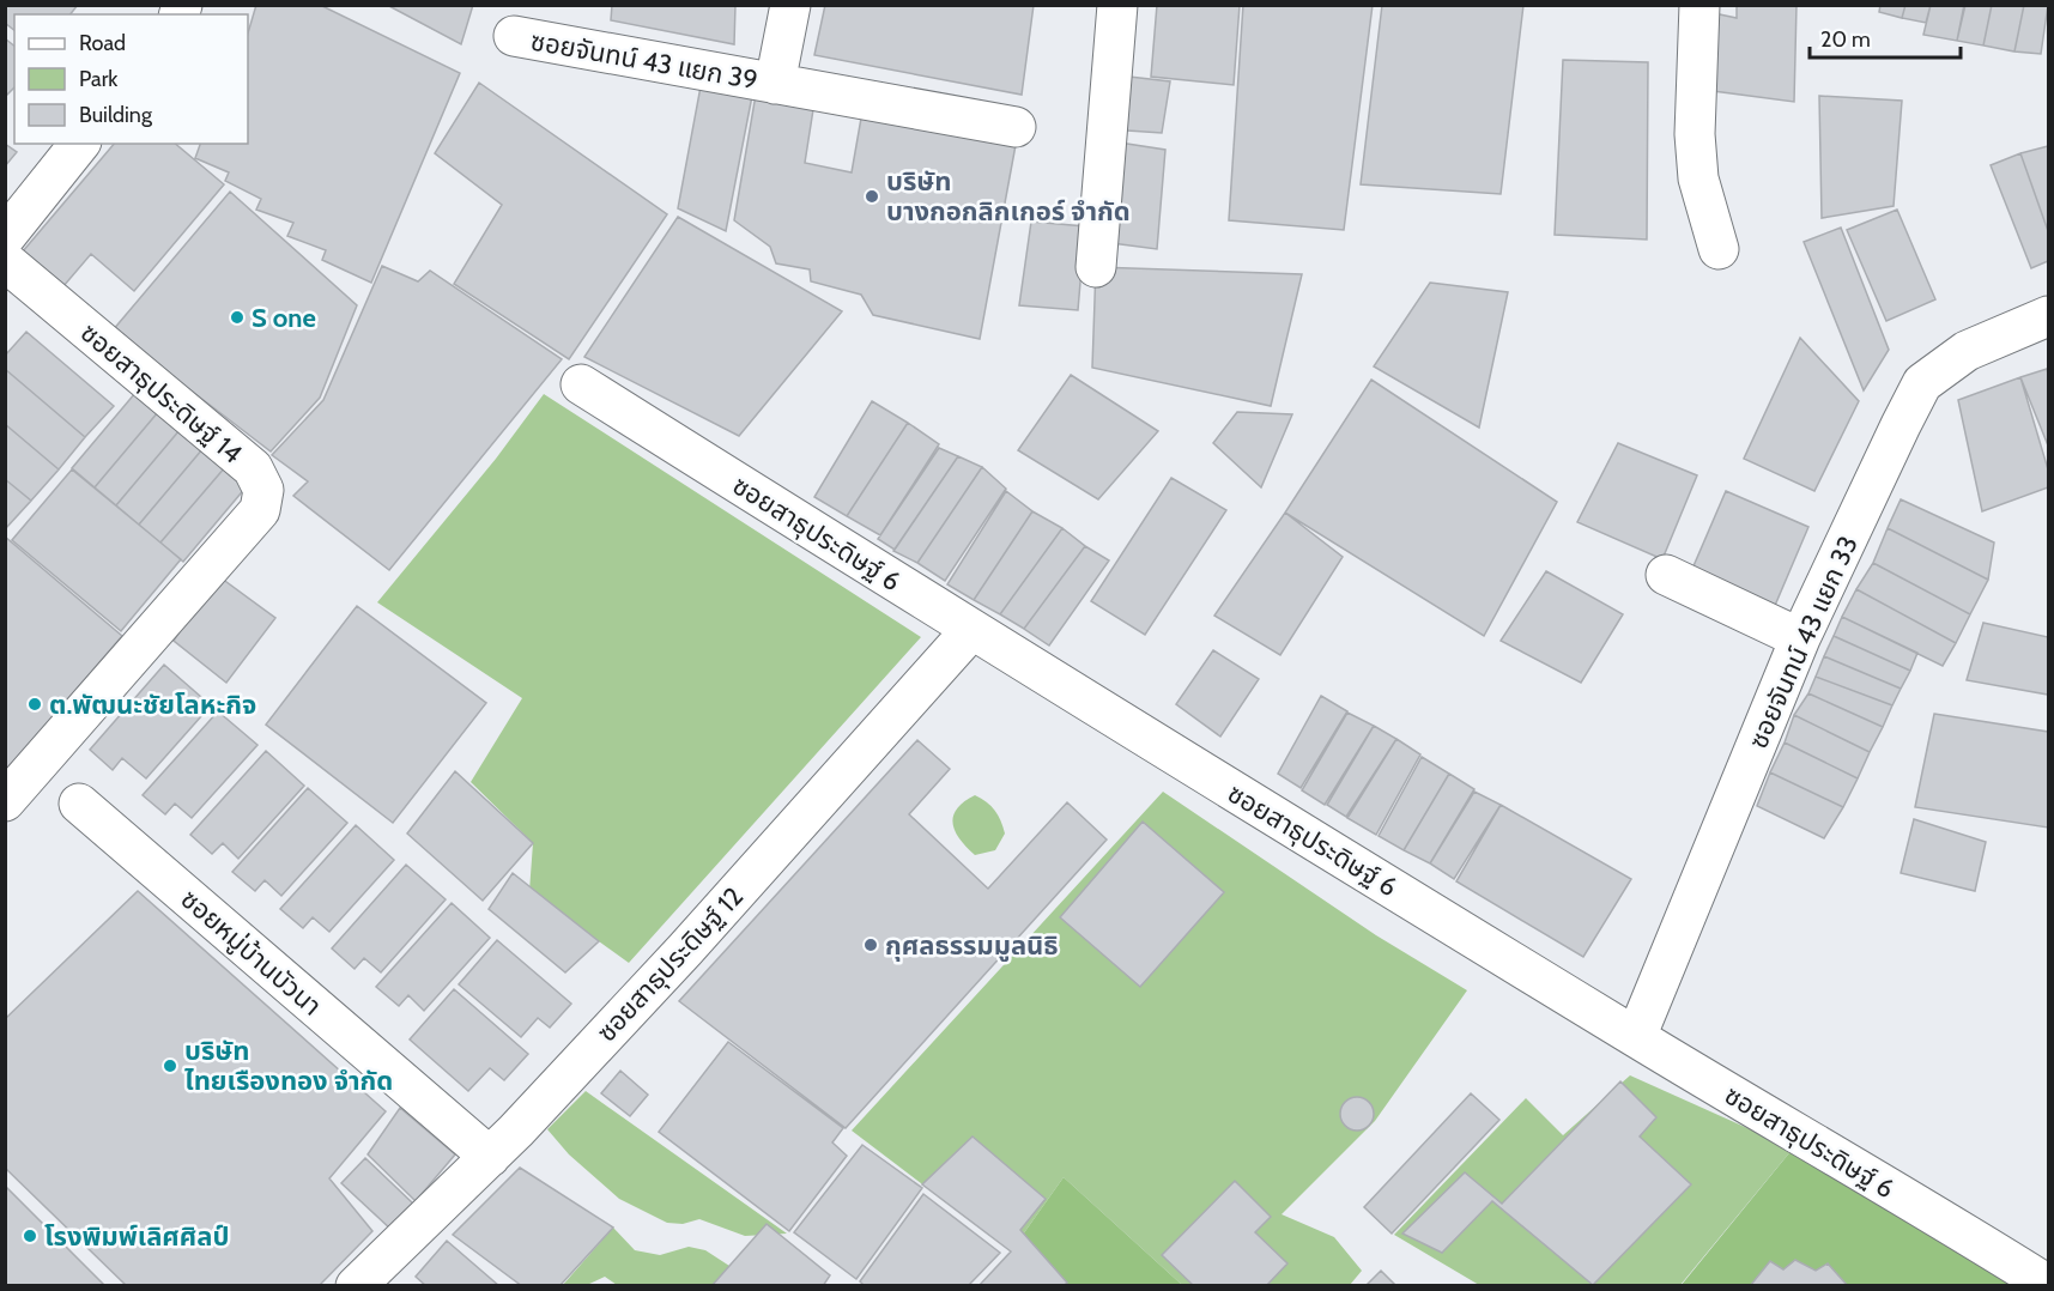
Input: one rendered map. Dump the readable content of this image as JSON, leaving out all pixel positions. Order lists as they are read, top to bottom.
{
  "streets": {
    "street": [
      "ซอยจันทน์ 43 แยก 39",
      "ซอยสาธุประดิษฐ์ 14",
      "ซอยสาธุประดิษฐ์ 6",
      "ซอยจันทน์ 43 แยก 33",
      "ซอยหมู่บ้านบัวนา",
      "ซอยสาธุประดิษฐ์ 12"
    ]
  },
  "crossings": [
    ["ซอยสาธุประดิษฐ์ 6", "ซอยจันทน์ 43 แยก 33"],
    ["ซอยสาธุประดิษฐ์ 6", "ซอยสาธุประดิษฐ์ 12"],
    ["ซอยหมู่บ้านบัวนา", "ซอยสาธุประดิษฐ์ 12"]
  ],
  "places": [
    "บริษัท บางกอกลิกเกอร์ จำกัด",
    "S one",
    "ต.พัฒนะชัยโลหะกิจ",
    "กุศลธรรมมูลนิธิ",
    "บริษัท ไทยเรืองทอง จำกัด",
    "โรงพิมพ์เลิศศิลป์"
  ],
  "legend": ["Road", "Park", "Building"],
  "scale_bar": "20 m"
}
